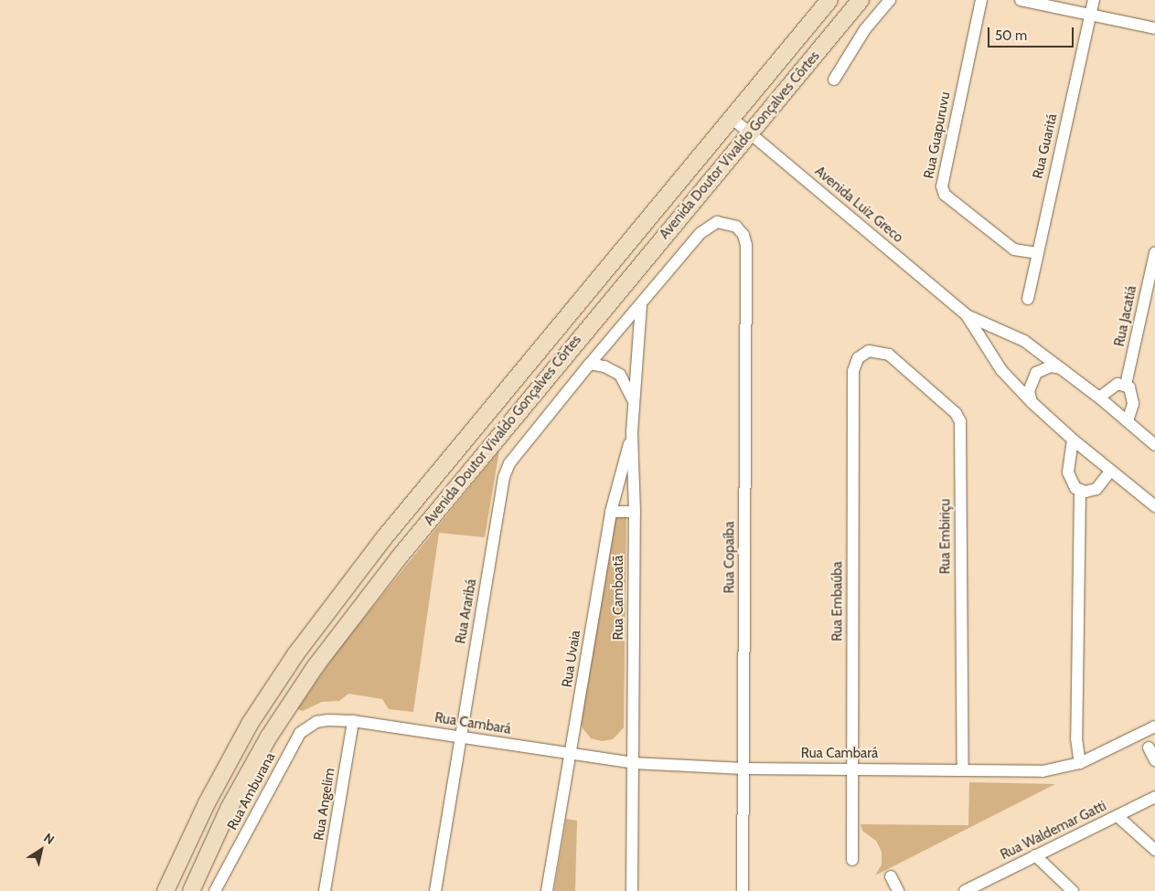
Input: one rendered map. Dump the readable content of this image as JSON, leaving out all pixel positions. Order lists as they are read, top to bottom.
{
  "streets": {
    "main road": ["Avenida Doutor Vivaldo Gonçalves Côrtes"],
    "street": [
      "Rua Guapuruvu",
      "Rua Guaritá",
      "Avenida Luiz Greco",
      "Rua Jacatiá",
      "Rua Embiriçu",
      "Rua Copaíba",
      "Rua Camboatã",
      "Rua Embaúba",
      "Rua Araribá",
      "Rua Uvaia",
      "Rua Cambará",
      "Rua Amburana",
      "Rua Angelim",
      "Rua Waldemar Gatti"
    ]
  },
  "crossings": [
    ["Rua Guapuruvu", "Rua Guaritá"],
    ["Avenida Doutor Vivaldo Gonçalves Côrtes", "Avenida Luiz Greco"],
    ["Rua Embiriçu", "Rua Embaúba"],
    ["Rua Embiriçu", "Rua Cambará"],
    ["Rua Copaíba", "Rua Araribá"],
    ["Rua Copaíba", "Rua Cambará"],
    ["Rua Camboatã", "Rua Araribá"],
    ["Rua Camboatã", "Rua Uvaia"],
    ["Rua Camboatã", "Rua Cambará"],
    ["Rua Embaúba", "Rua Cambará"],
    ["Rua Araribá", "Rua Cambará"],
    ["Rua Uvaia", "Rua Cambará"],
    ["Rua Cambará", "Rua Amburana"],
    ["Rua Cambará", "Rua Angelim"]
  ],
  "scale_bar": "50 m",
  "north": "top right"
}
